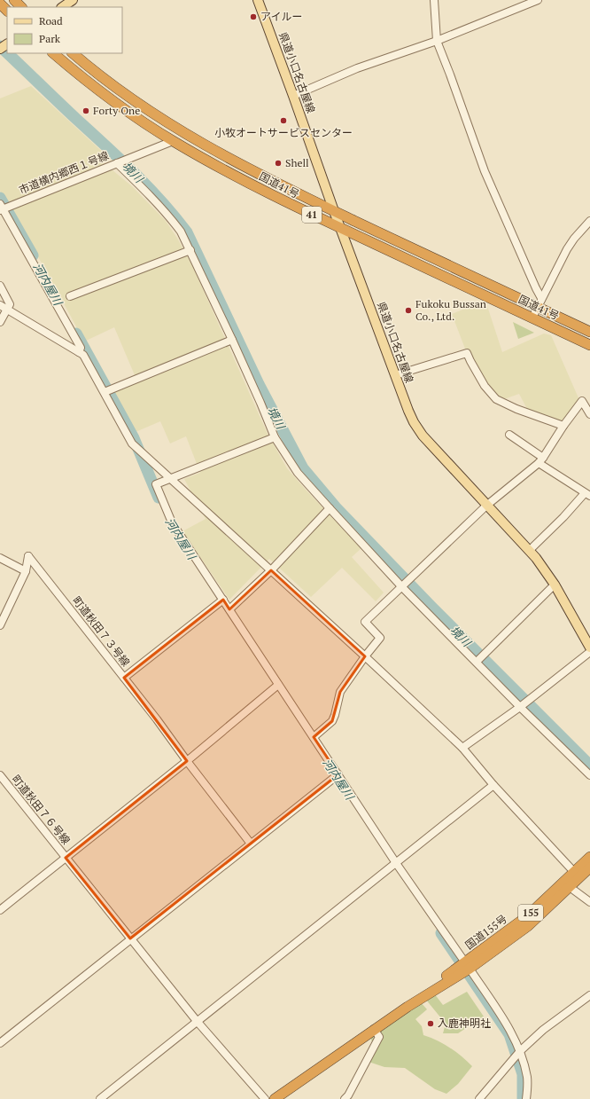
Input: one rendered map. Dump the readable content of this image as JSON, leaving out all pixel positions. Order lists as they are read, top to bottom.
{
  "streets": {
    "highway": [
      "国道41号",
      "41",
      "155",
      "国道155号"
    ],
    "main road": ["県道小口名古屋線"],
    "street": ["市道横内郷西１号線", "町道秋田７３号線", "町道秋田７６号線"]
  },
  "crossings": [
    ["県道小口名古屋線", "国道41号"],
    ["市道横内郷西１号線", "国道41号"]
  ],
  "water": ["境川", "河内屋川"],
  "places": [
    "アイルー",
    "Forty One",
    "小牧オートサービスセンター",
    "Shell",
    "Fukoku Bussan Co., Ltd.",
    "入鹿神明社"
  ],
  "legend": ["Road", "Park"]
}
